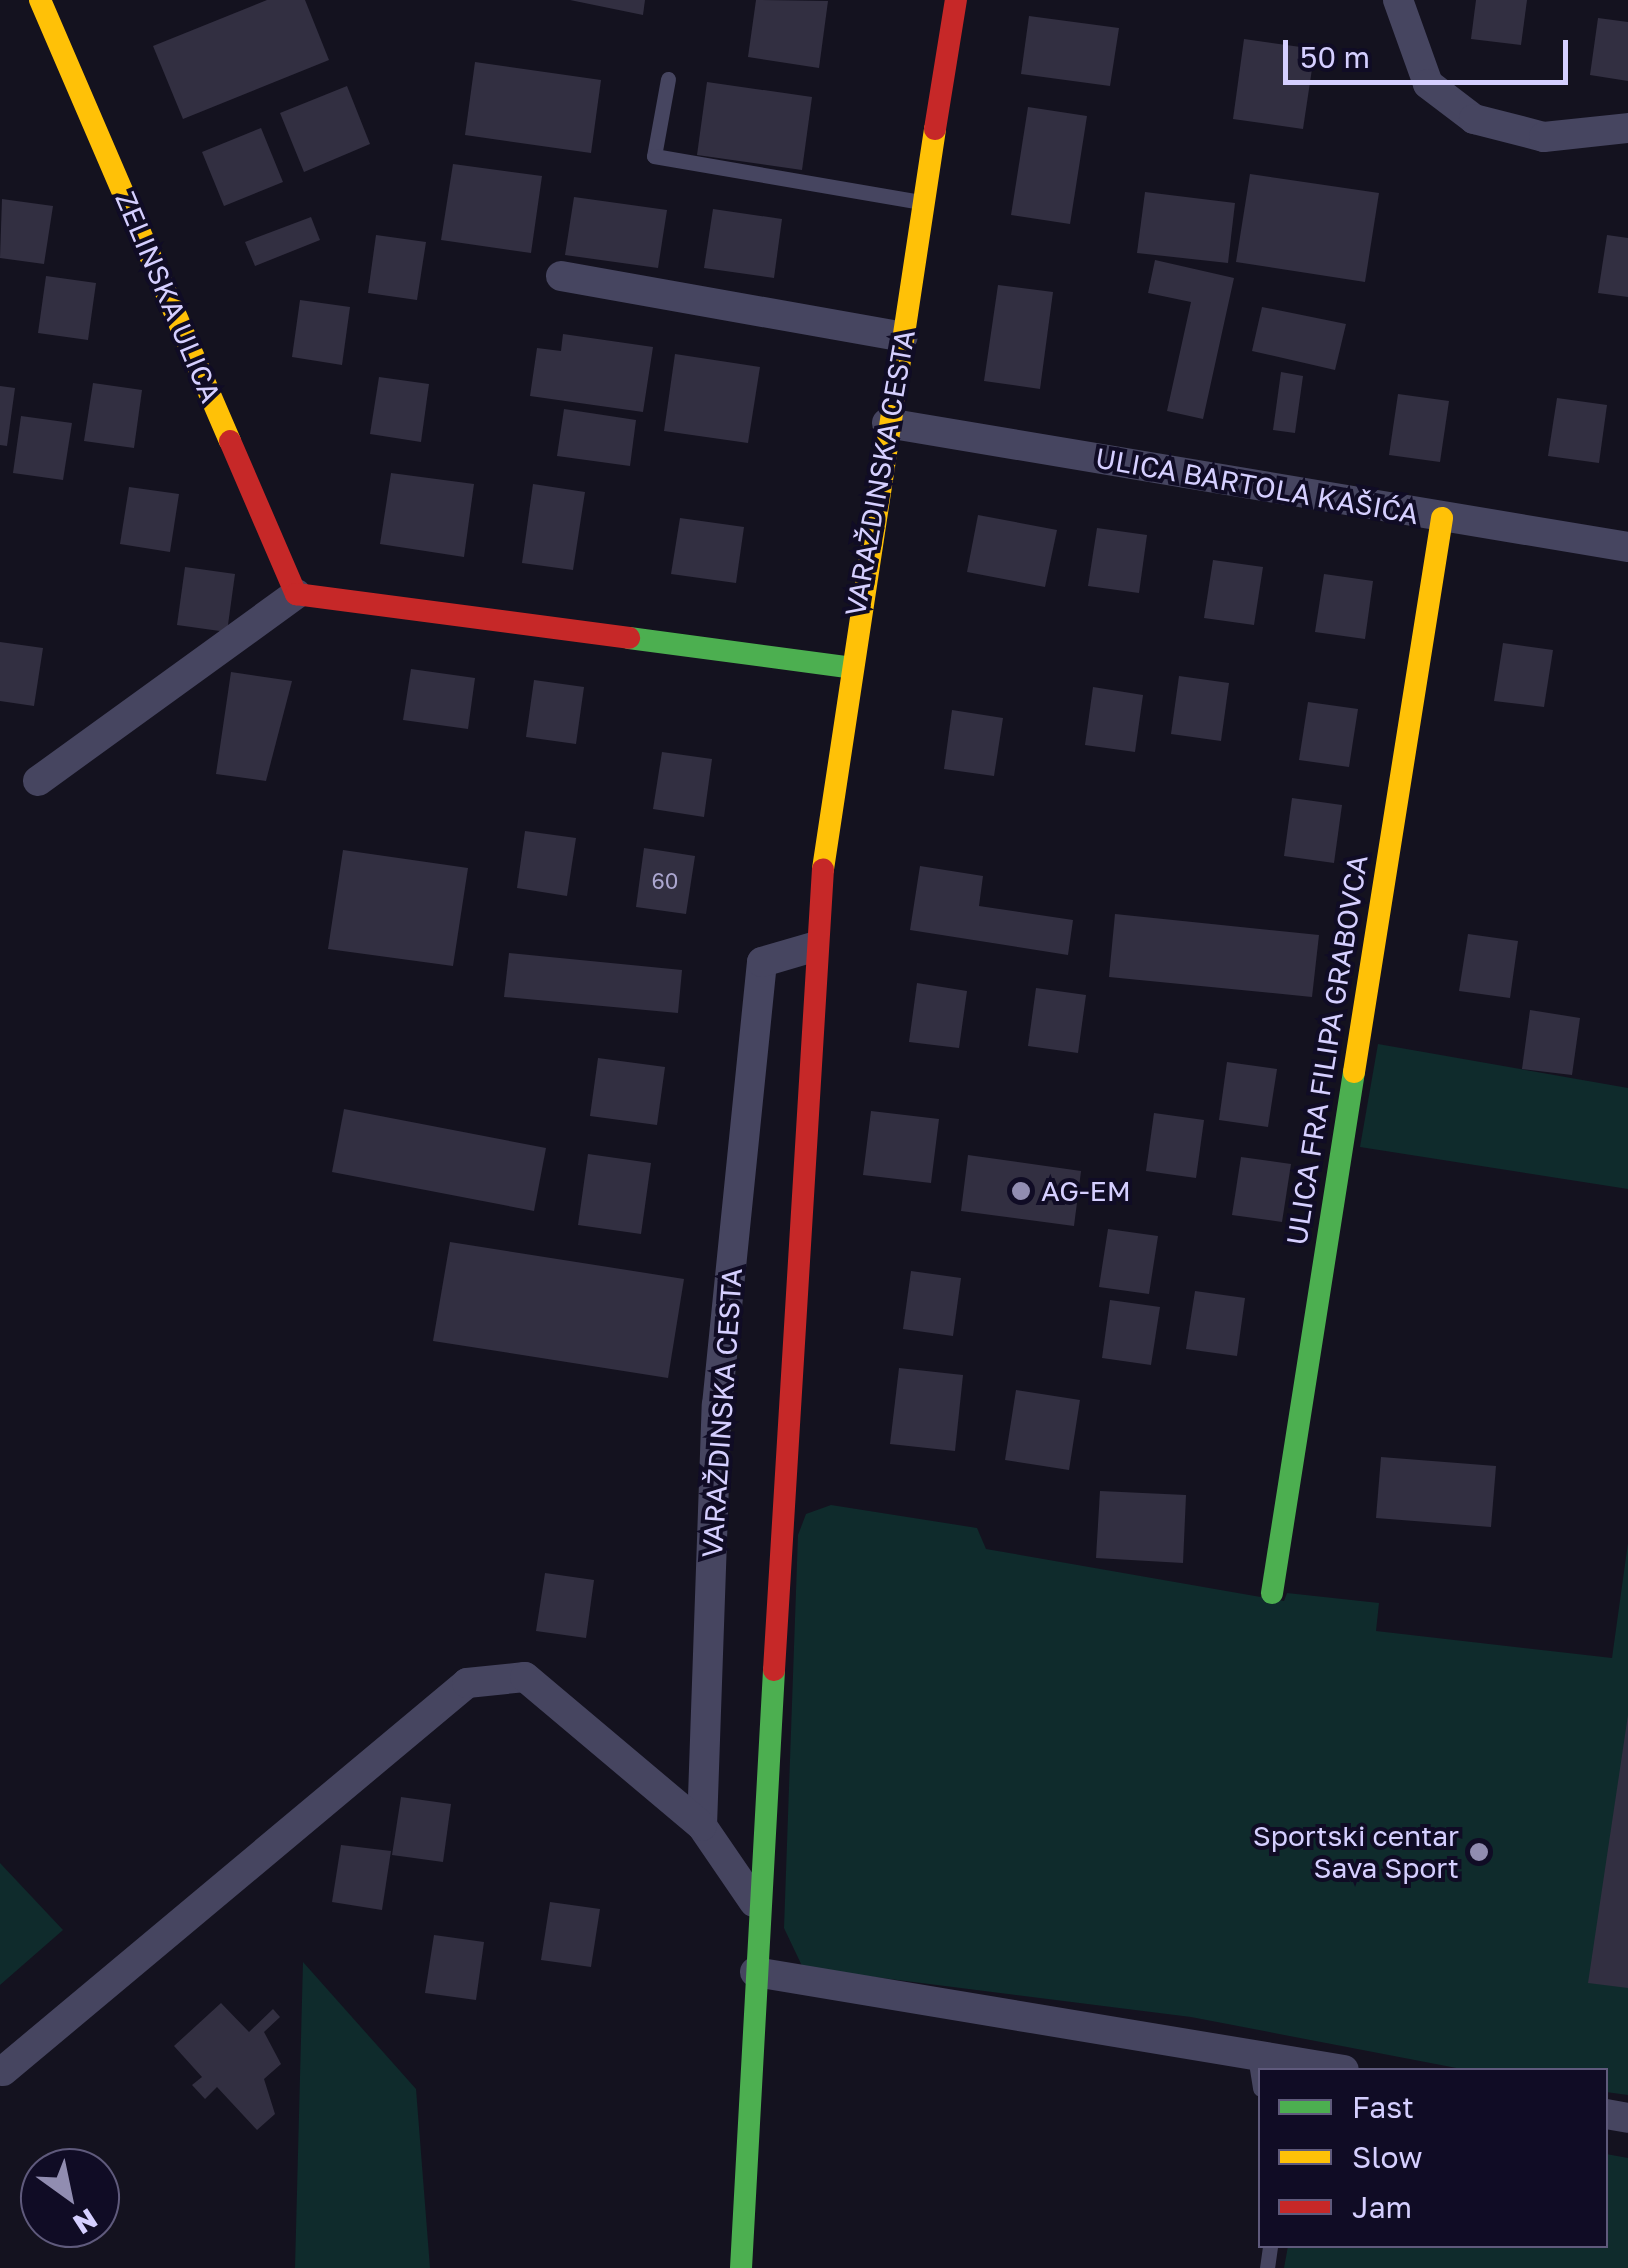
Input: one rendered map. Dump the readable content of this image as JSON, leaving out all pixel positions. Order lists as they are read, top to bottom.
{
  "streets": {
    "main road": ["ZELINSKA ULICA", "VARAŽDINSKA CESTA", "ULICA FRA FILIPA GRABOVCA"],
    "street": ["ULICA BARTOLA KAŠIĆA"]
  },
  "crossings": [
    ["VARAŽDINSKA CESTA", "ULICA BARTOLA KAŠIĆA"],
    ["ULICA BARTOLA KAŠIĆA", "ULICA FRA FILIPA GRABOVCA"]
  ],
  "places": ["AG-EM", "Sportski centar Sava Sport"],
  "house_numbers": ["60"],
  "legend": ["Fast", "Slow", "Jam"],
  "scale_bar": "50 m",
  "north": "bottom right"
}
